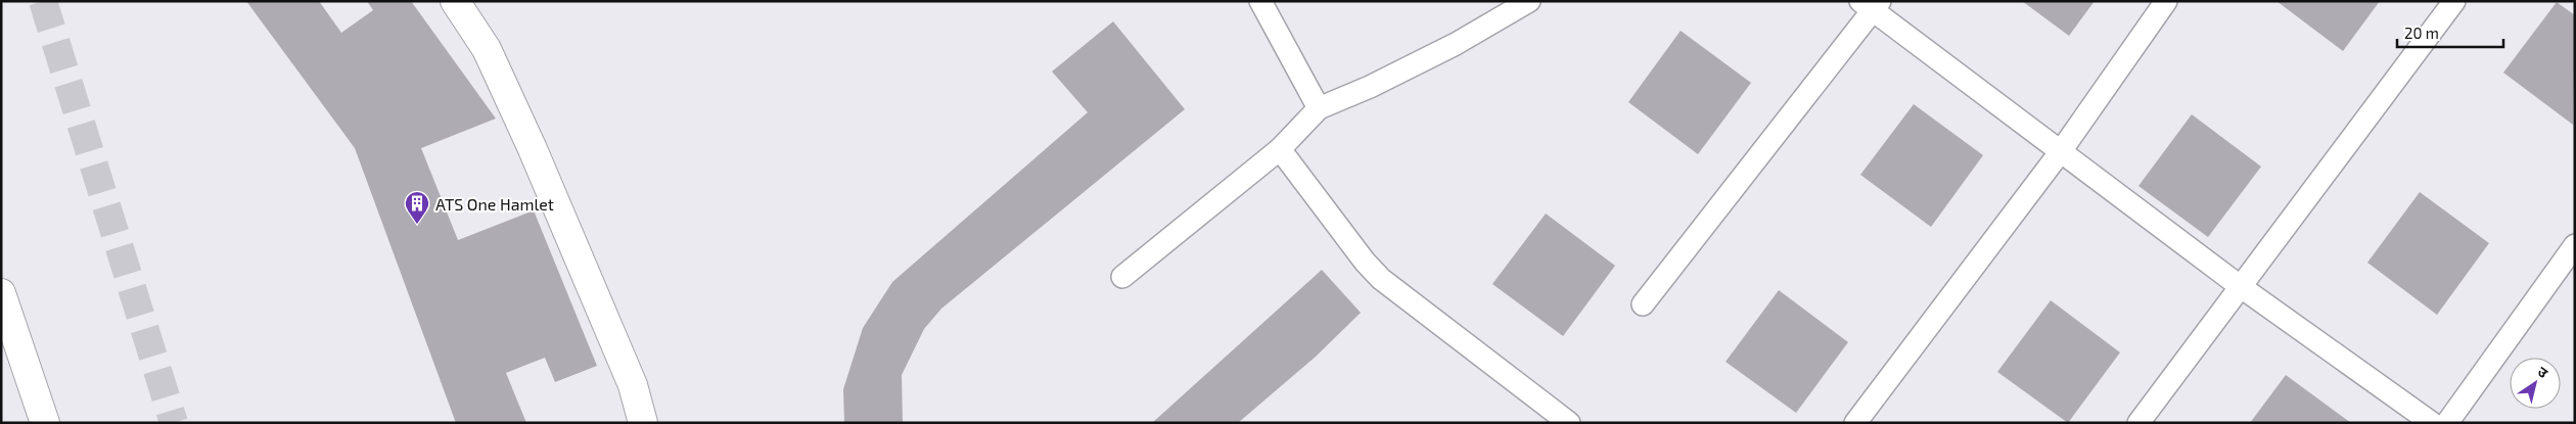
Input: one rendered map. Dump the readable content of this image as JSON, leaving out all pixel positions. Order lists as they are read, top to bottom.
{
  "places": {
    "building": ["ATS One Hamlet"]
  },
  "scale_bar": "20 m",
  "north": "top right"
}
